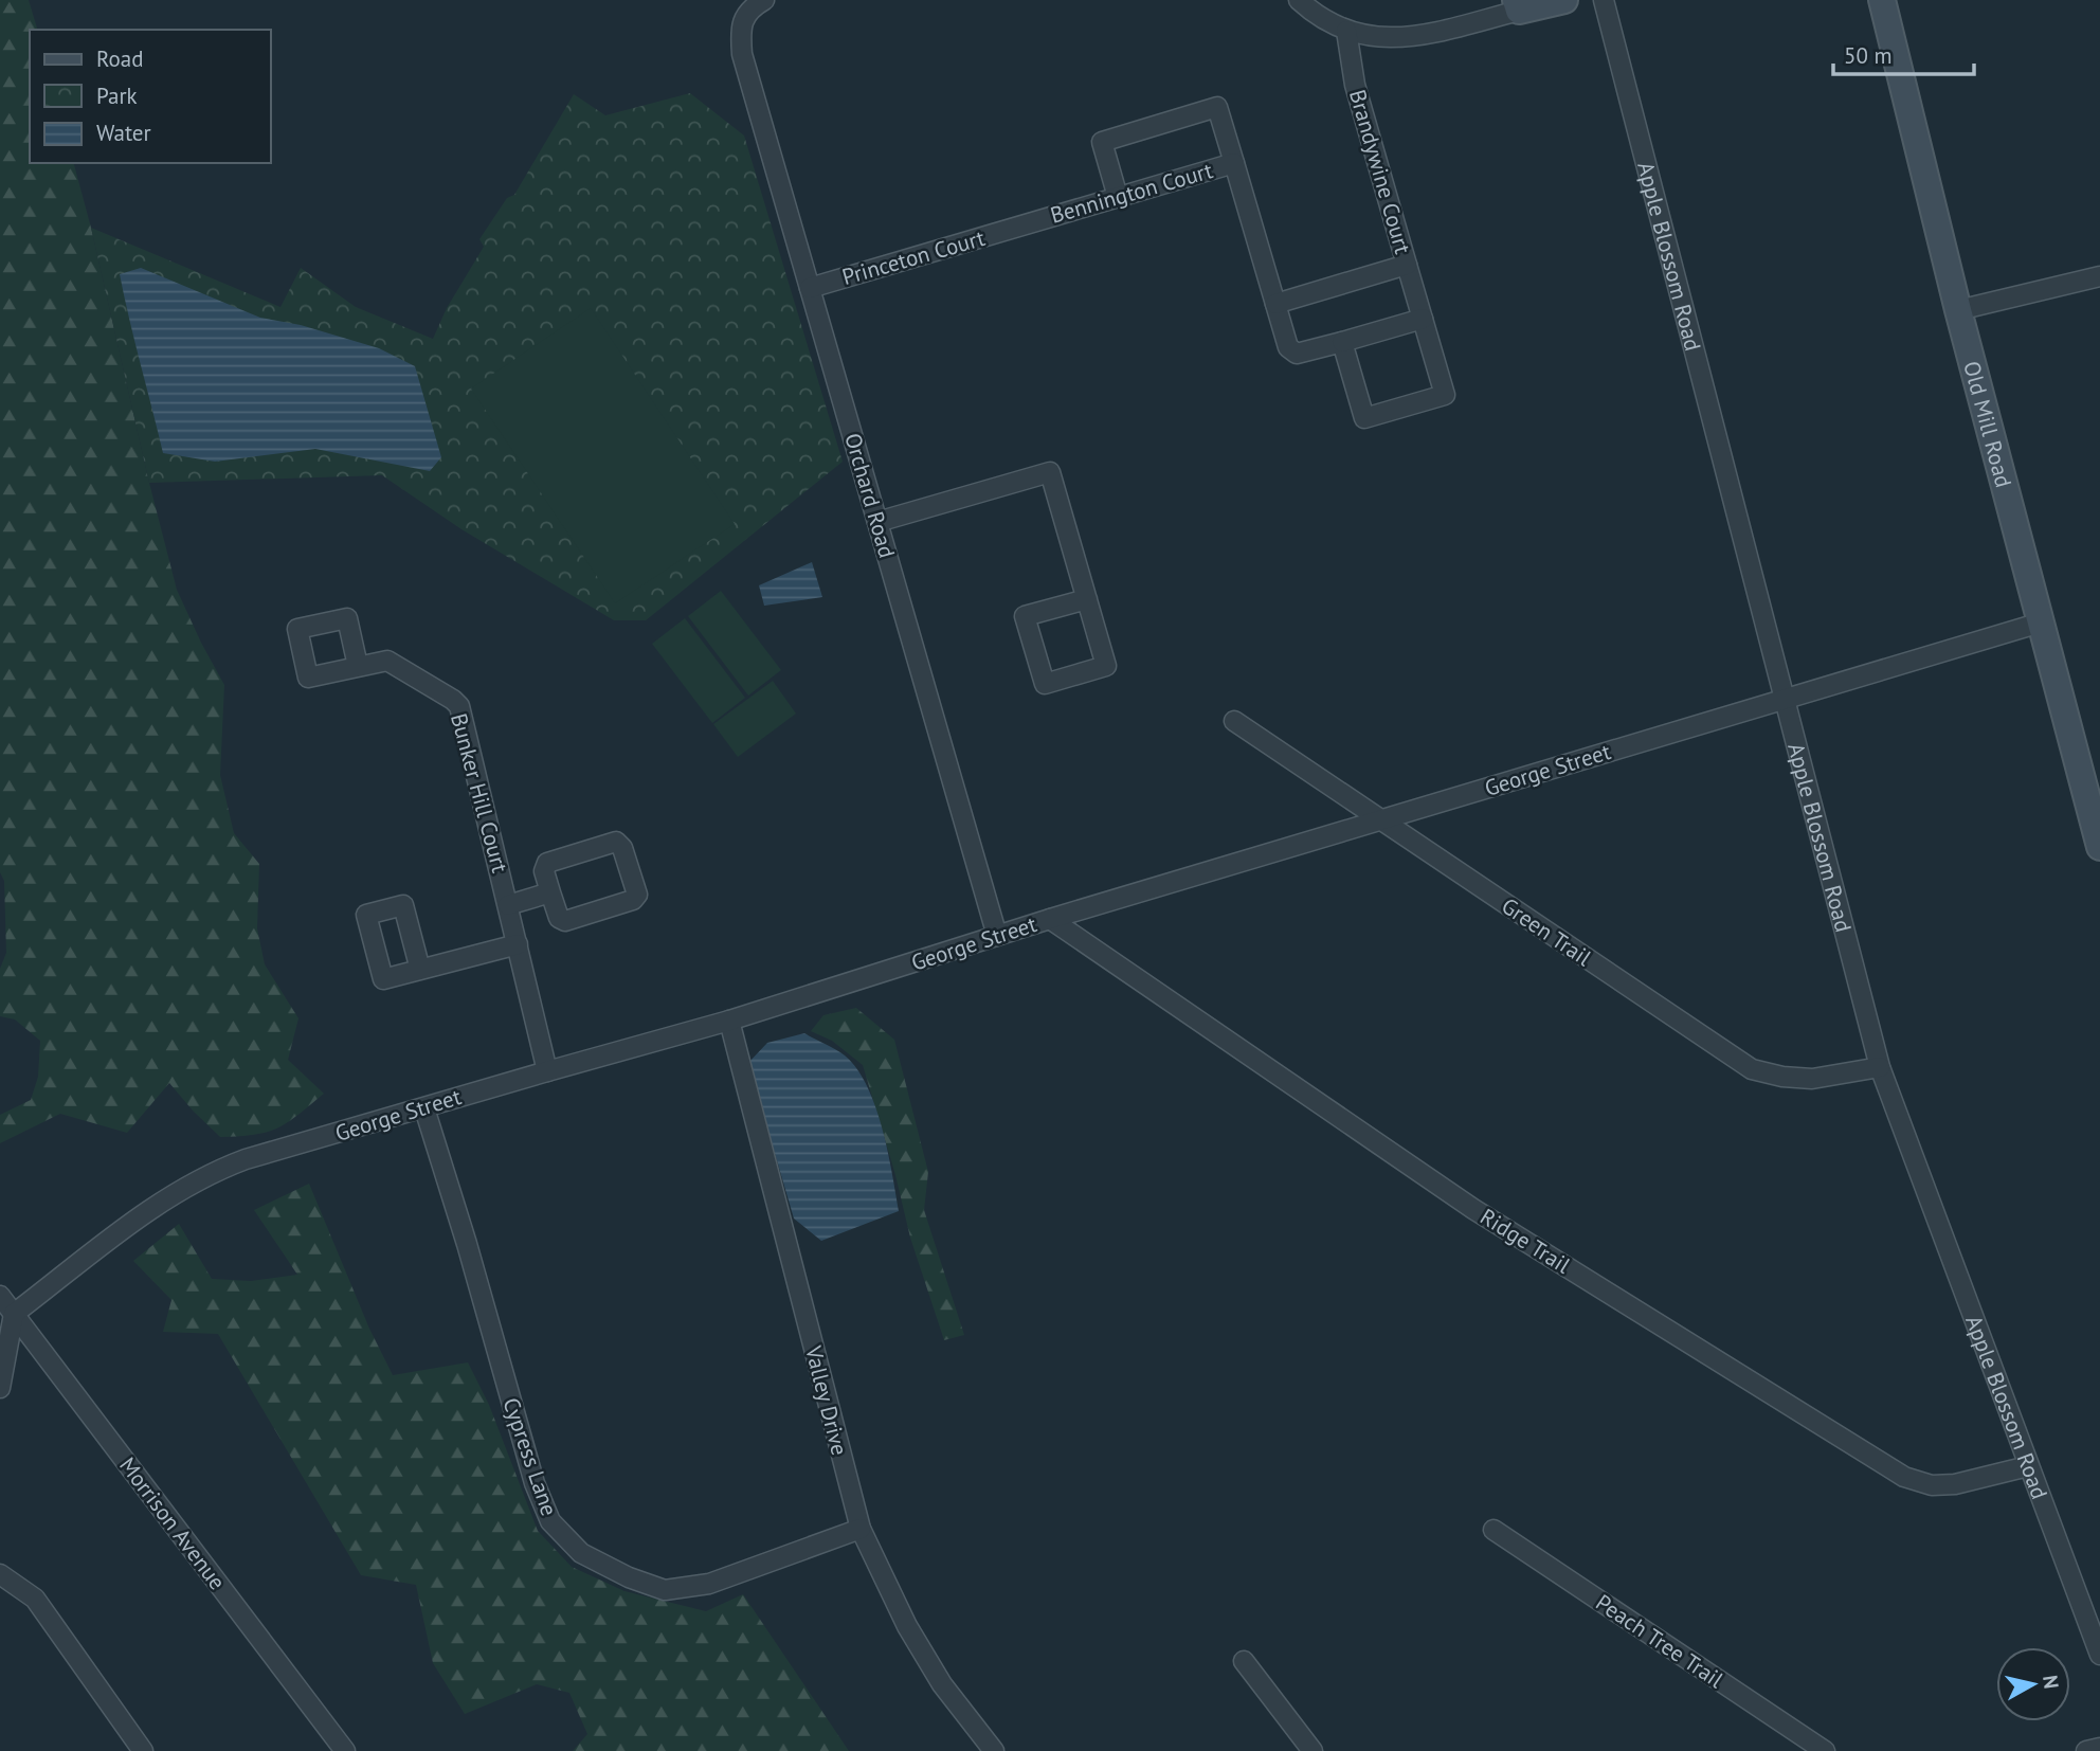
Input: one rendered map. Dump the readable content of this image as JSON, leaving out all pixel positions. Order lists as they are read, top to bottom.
{
  "streets": {
    "street": [
      "Brandywine Court",
      "Bennington Court",
      "Apple Blossom Road",
      "Princeton Court",
      "Old Mill Road",
      "Orchard Road",
      "George Street",
      "Bunker Hill Court",
      "Green Trail",
      "Ridge Trail",
      "Valley Drive",
      "Cypress Lane",
      "Morrison Avenue",
      "Peach Tree Trail"
    ]
  },
  "crossings": [
    ["Brandywine Court", "Bennington Court"],
    ["Bennington Court", "Princeton Court"],
    ["Apple Blossom Road", "George Street"],
    ["Apple Blossom Road", "Green Trail"],
    ["Apple Blossom Road", "Ridge Trail"],
    ["Princeton Court", "Orchard Road"],
    ["Old Mill Road", "George Street"],
    ["Orchard Road", "George Street"],
    ["George Street", "Bunker Hill Court"],
    ["George Street", "Green Trail"],
    ["George Street", "Ridge Trail"],
    ["George Street", "Valley Drive"],
    ["George Street", "Cypress Lane"],
    ["George Street", "Morrison Avenue"],
    ["Valley Drive", "Cypress Lane"]
  ],
  "legend": ["Road", "Park", "Water"],
  "scale_bar": "50 m",
  "north": "right"
}
